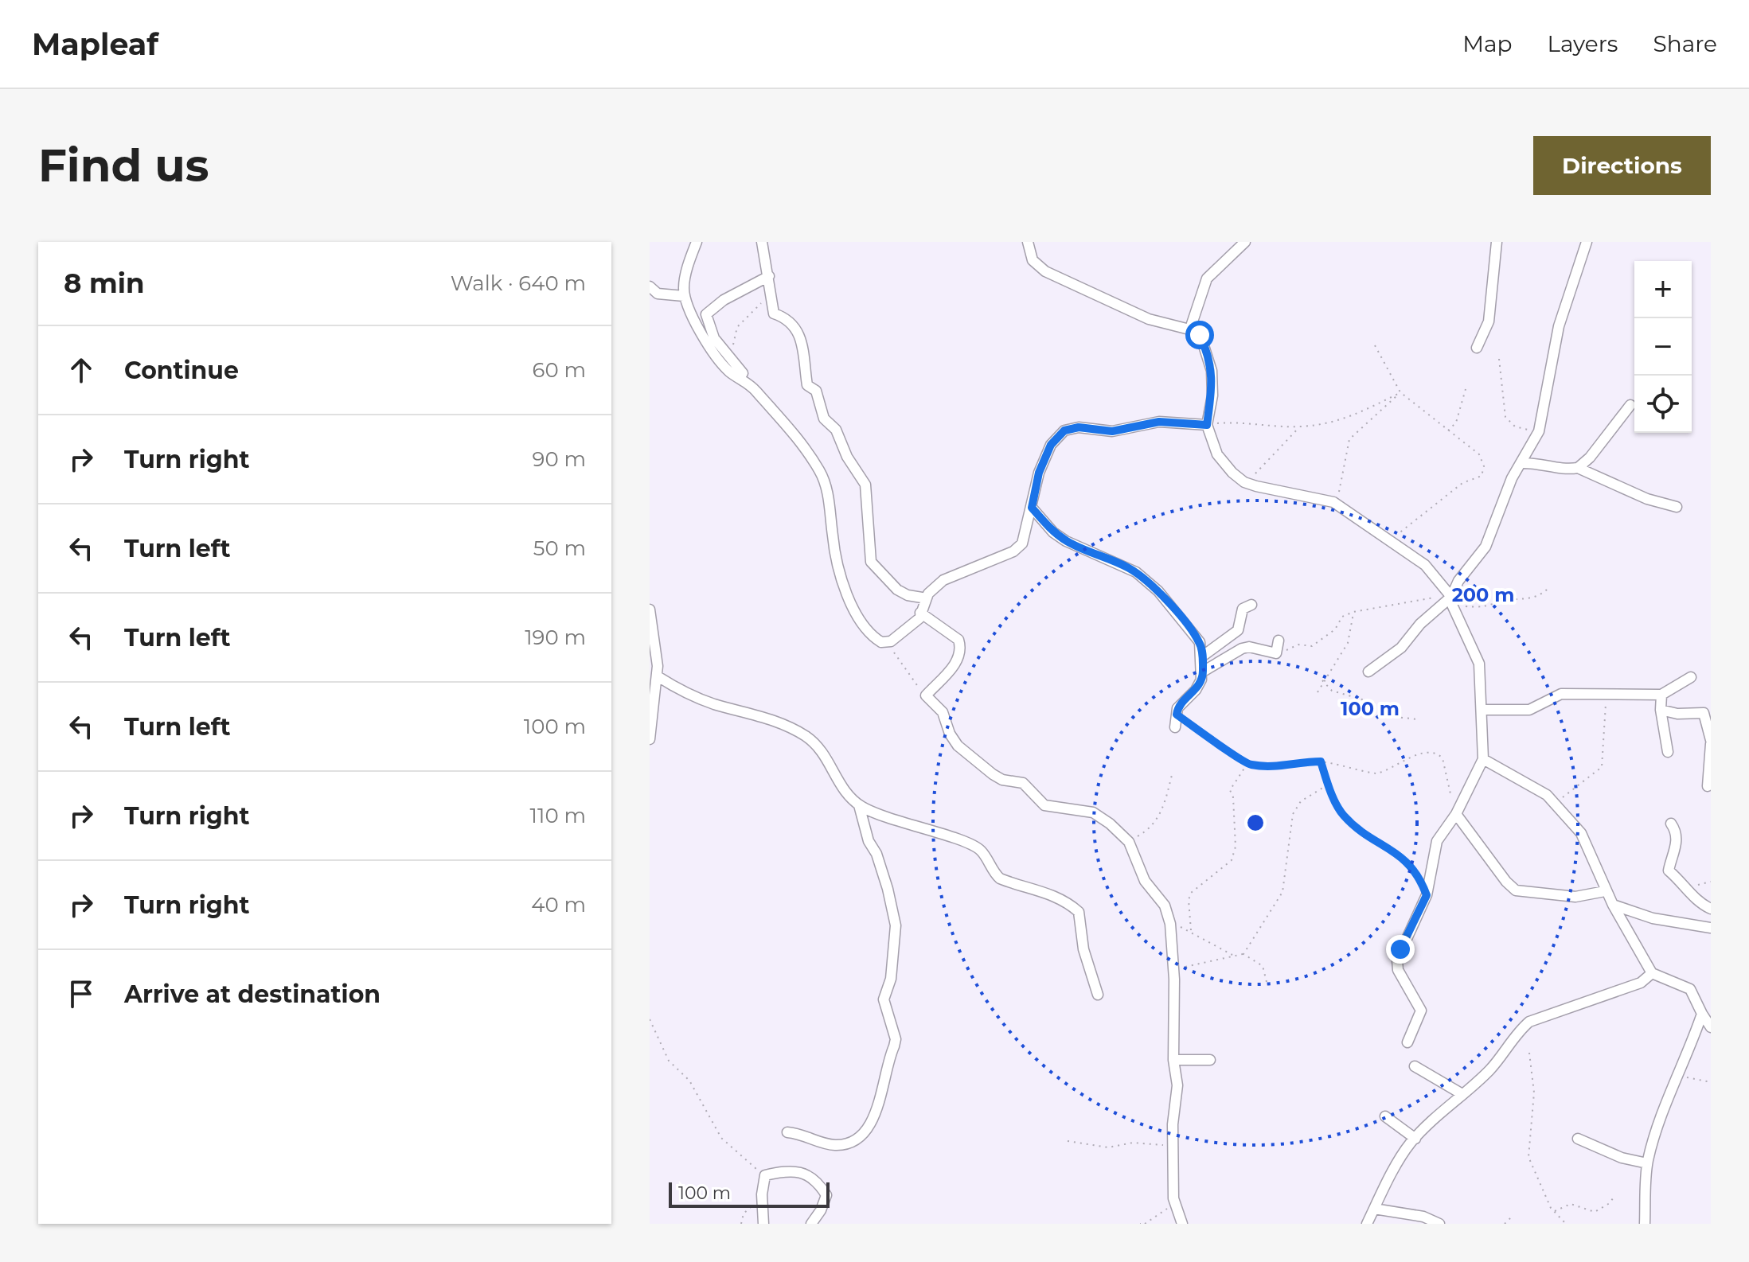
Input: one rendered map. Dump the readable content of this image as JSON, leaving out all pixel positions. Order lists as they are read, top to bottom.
{
  "scale_bar": "100 m",
  "page": {
    "header": "Mapleaf",
    "nav": ["Map", "Layers", "Share"],
    "buttons": "Directions",
    "title": "Find us",
    "heading": ["8 min", "Walk · 640 m"],
    "map_buttons": ["+", "−"],
    "list": [
      ["Continue", "60 m"],
      ["Turn right", "90 m"],
      ["Turn left", "50 m"],
      ["Turn left", "190 m"],
      ["Turn left", "100 m"],
      ["Turn right", "110 m"],
      ["Turn right", "40 m"],
      "Arrive at destination"
    ],
    "scale": "100 m"
  },
  "rings": ["200 m", "100 m"]
}
